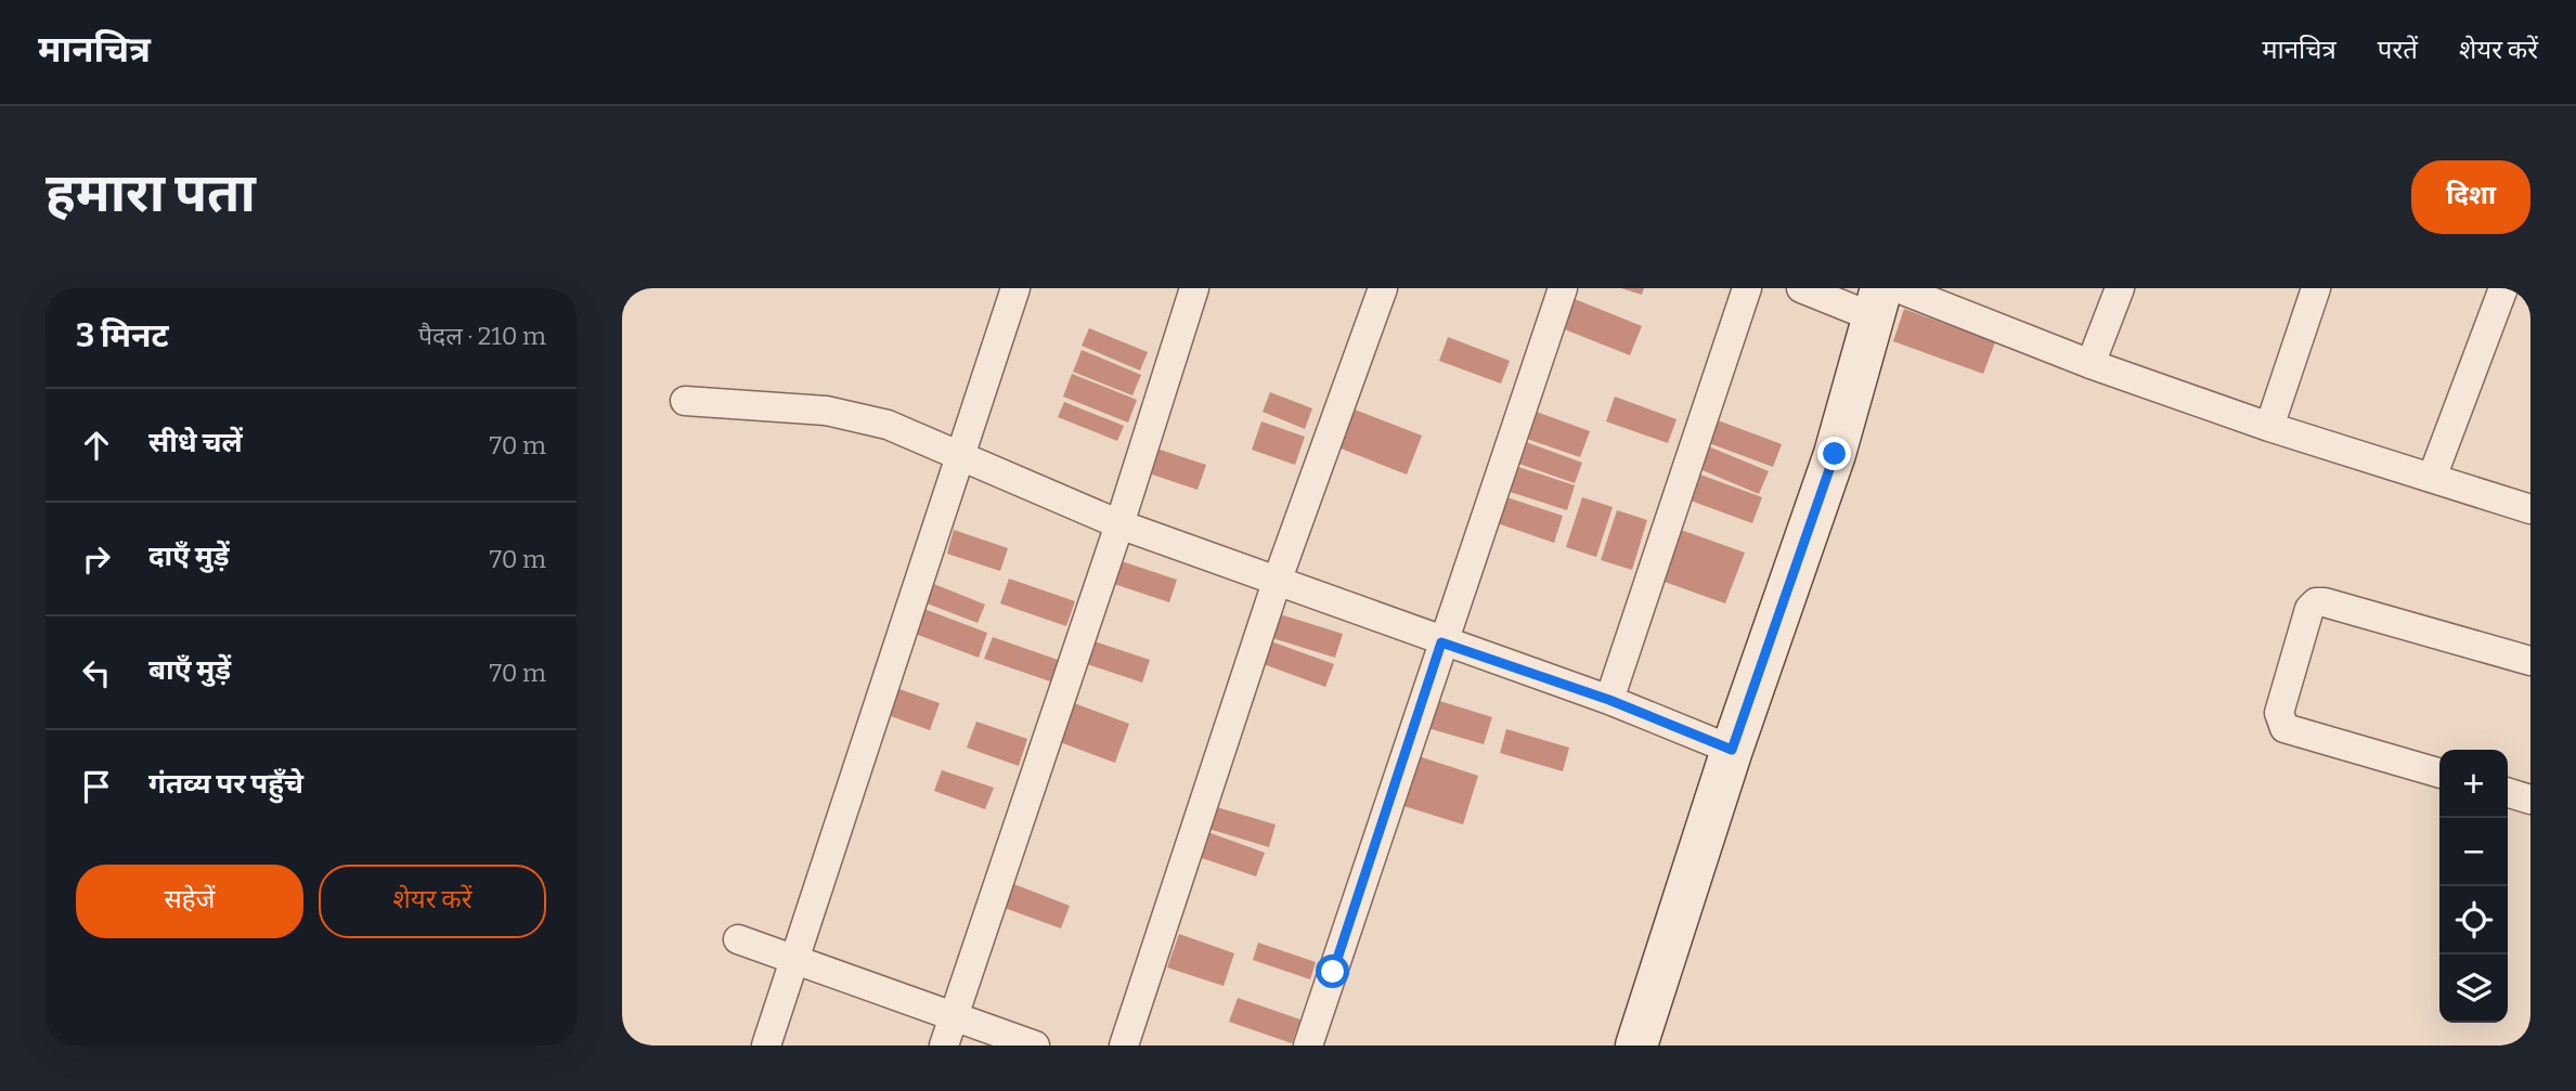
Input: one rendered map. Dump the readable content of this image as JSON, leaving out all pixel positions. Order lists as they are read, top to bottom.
{
  "page": {
    "header": "मानचित्र",
    "nav": ["मानचित्र", "परतें", "शेयर करें"],
    "buttons": [
      "दिशा",
      ["सहेजें", "शेयर करें"]
    ],
    "title": "हमारा पता",
    "heading": ["3 मिनट", "पैदल · 210 m"],
    "list": [
      ["सीधे चलें", "70 m"],
      ["दाएँ मुड़ें", "70 m"],
      ["बाएँ मुड़ें", "70 m"],
      "गंतव्य पर पहुँचे"
    ],
    "map_buttons": ["+", "−"]
  }
}
